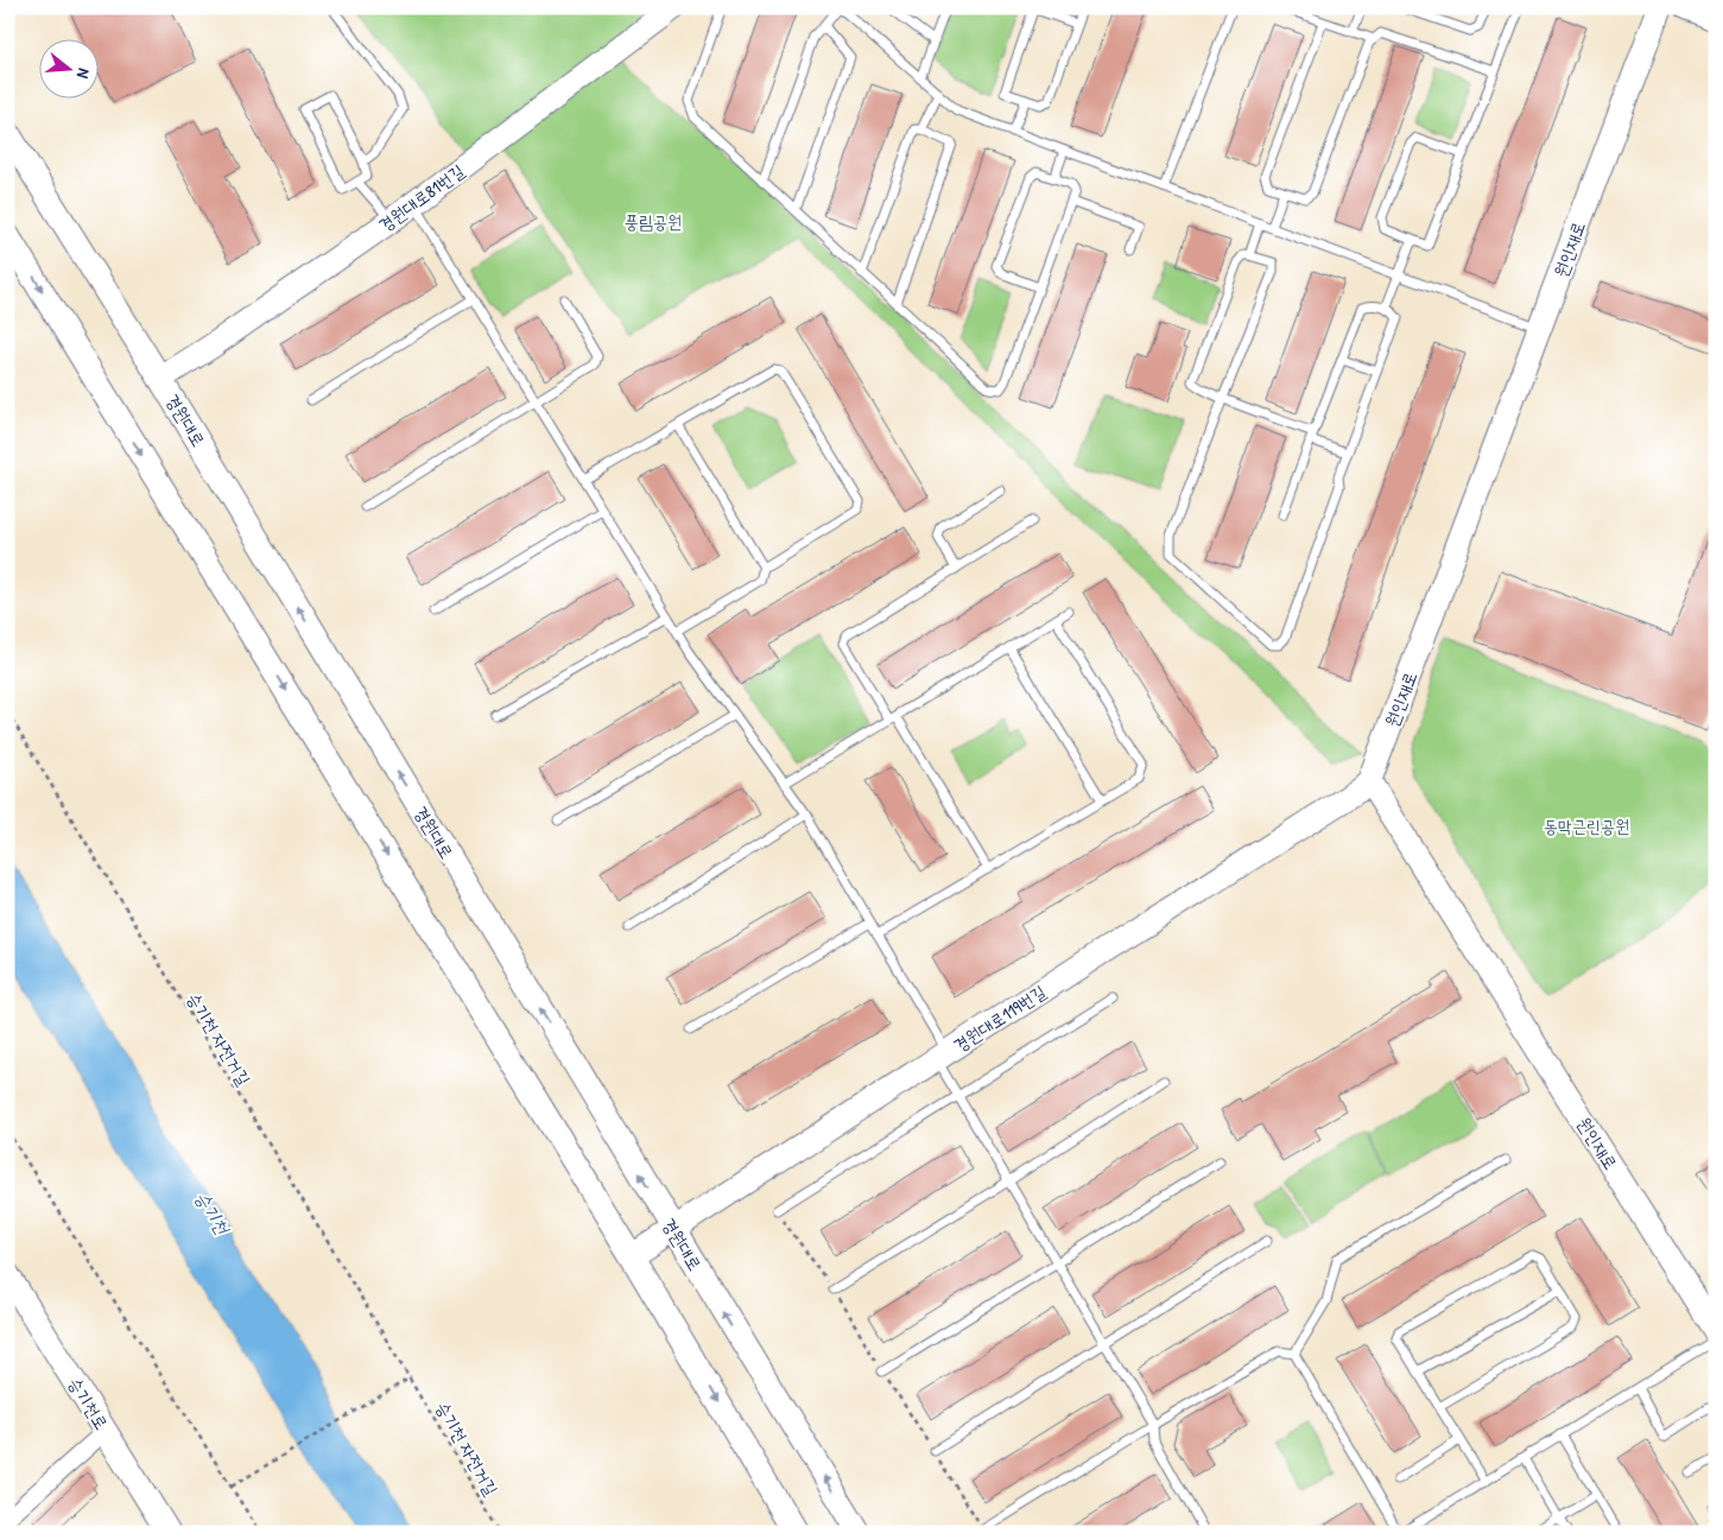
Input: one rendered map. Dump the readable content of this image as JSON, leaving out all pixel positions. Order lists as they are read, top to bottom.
{
  "streets": {
    "main road": [
      "경원대로81번길",
      "원인재로",
      "경원대로",
      "경원대로119번길",
      "승기천로"
    ],
    "path": ["승기천 자전거길"]
  },
  "crossings": [
    ["경원대로81번길", "경원대로"],
    ["원인재로", "경원대로119번길"],
    ["경원대로", "경원대로119번길"]
  ],
  "water": ["승기천"],
  "parks": ["풍림공원", "동막근린공원"],
  "north": "right"
}
